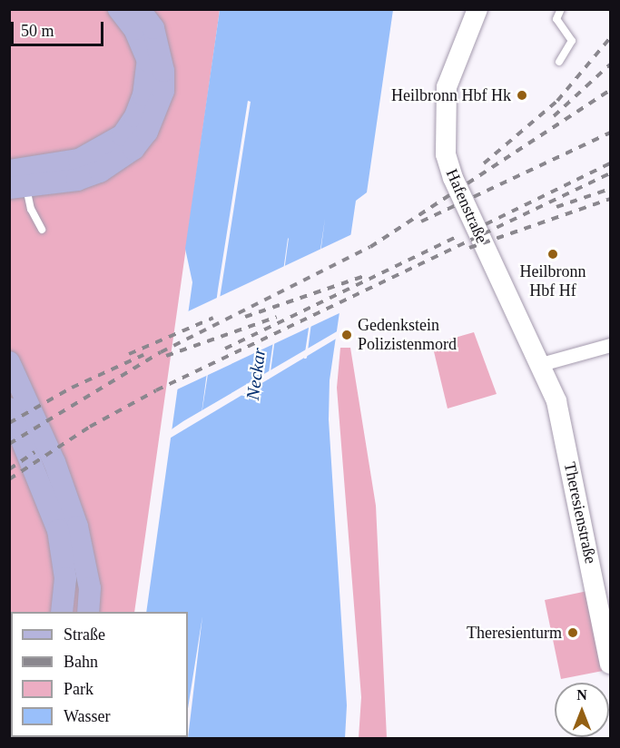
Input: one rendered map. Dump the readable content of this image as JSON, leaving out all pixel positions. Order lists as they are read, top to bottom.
{
  "streets": {
    "main road": ["Hafenstraße", "Theresienstraße"]
  },
  "crossings": [
    ["Hafenstraße", "Theresienstraße"]
  ],
  "water": ["Neckar"],
  "places": [
    "Heilbronn Hbf Hk",
    "Heilbronn Hbf Hf",
    "Gedenkstein Polizistenmord",
    "Theresienturm"
  ],
  "legend": [
    "Straße",
    "Bahn",
    "Park",
    "Wasser"
  ],
  "scale_bar": "50 m",
  "north": "top"
}
